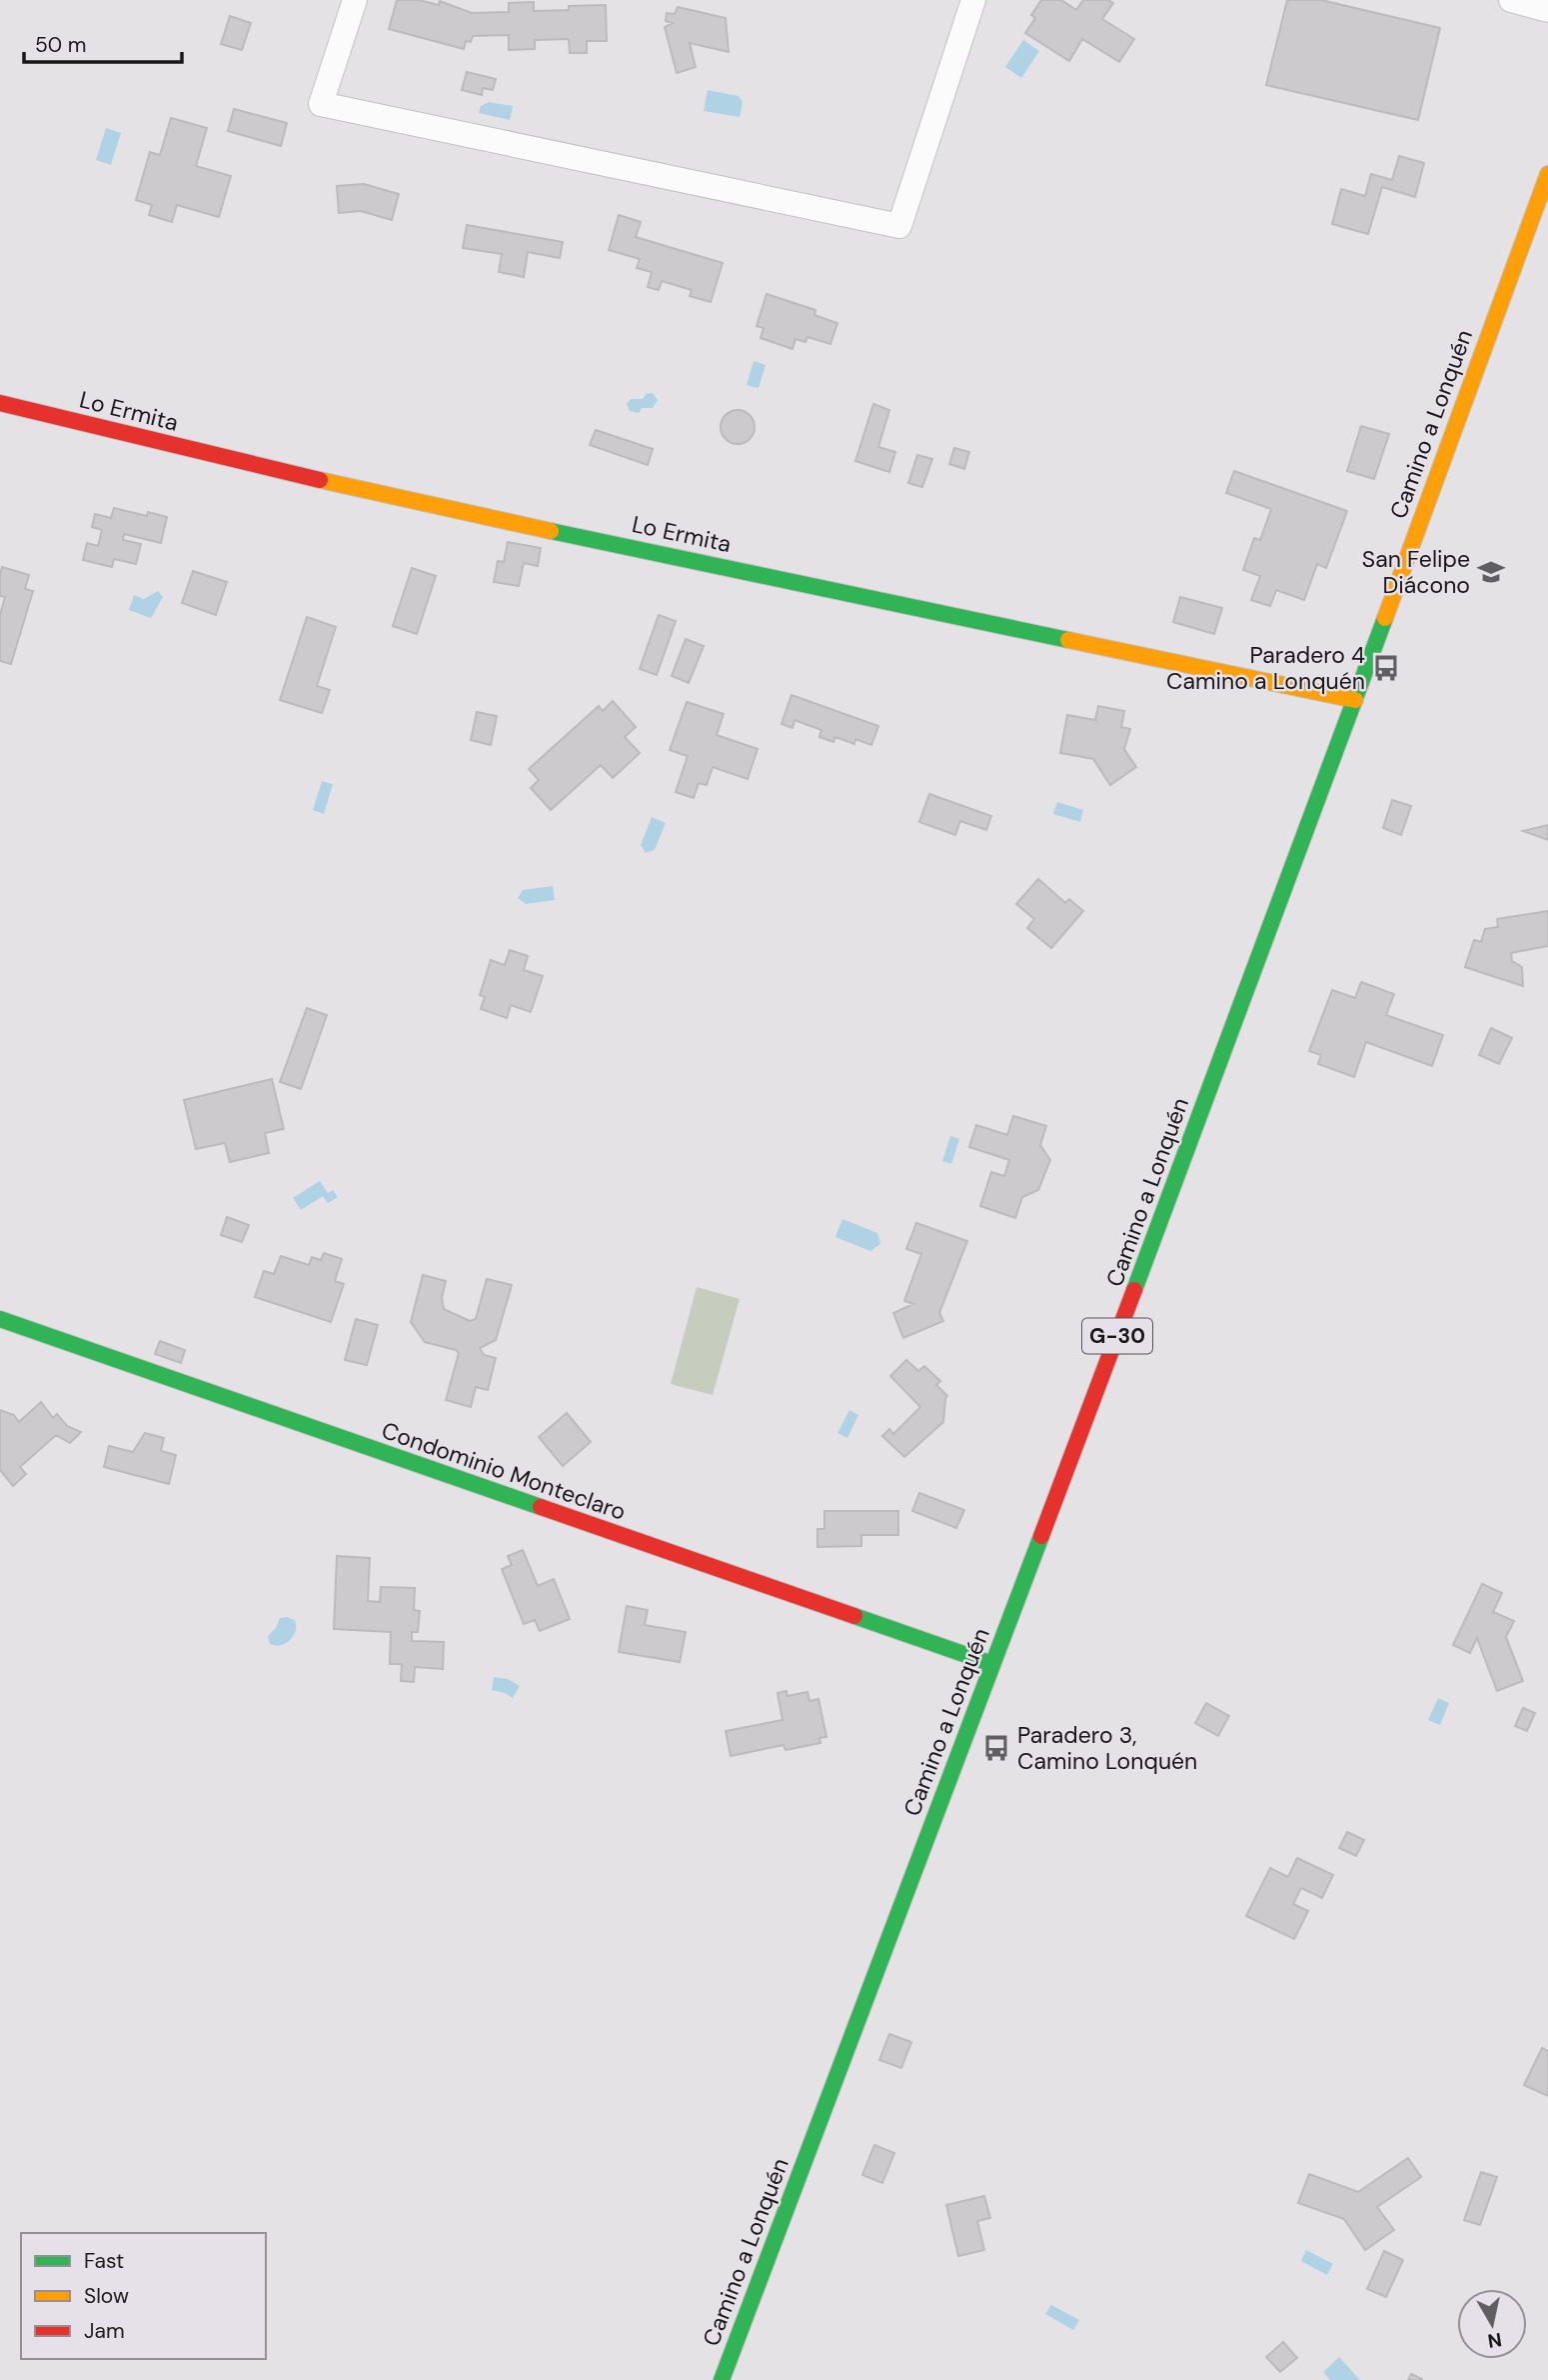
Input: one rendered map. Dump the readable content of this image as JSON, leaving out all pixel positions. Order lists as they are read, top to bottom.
{
  "streets": {
    "street": [
      "Lo Ermita",
      "Camino a Lonquén",
      "G-30",
      "Condominio Monteclaro"
    ]
  },
  "crossings": [
    ["Lo Ermita", "Camino a Lonquén"],
    ["Camino a Lonquén", "Condominio Monteclaro"]
  ],
  "places": {
    "school or university": ["San Felipe Diácono"],
    "bus stop": ["Paradero 4 Camino a Lonquén", "Paradero 3, Camino Lonquén"]
  },
  "legend": ["Fast", "Slow", "Jam"],
  "scale_bar": "50 m",
  "north": "bottom"
}
